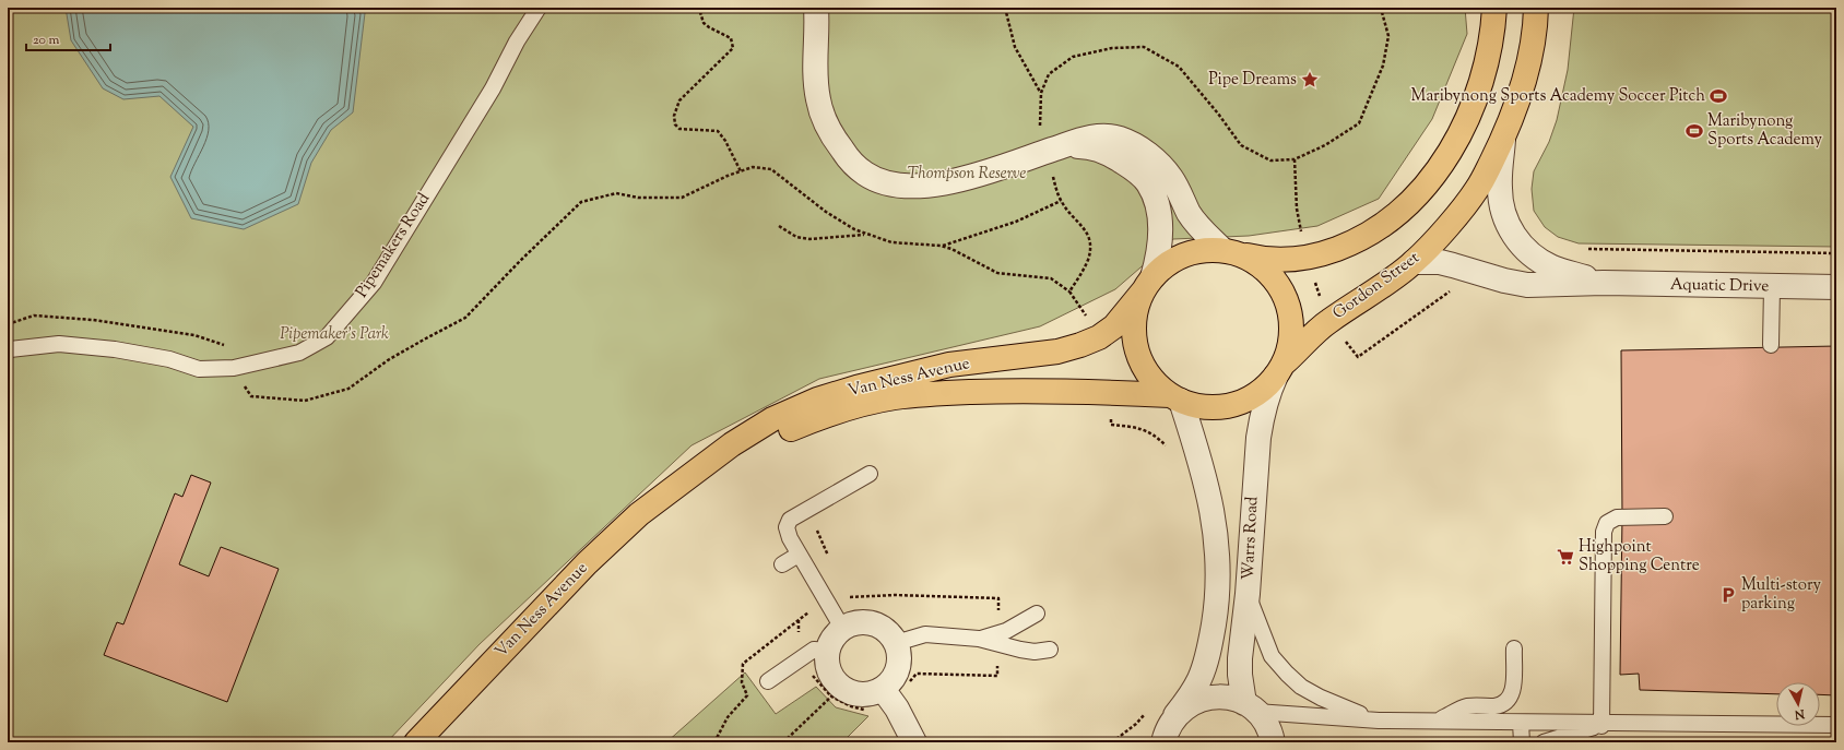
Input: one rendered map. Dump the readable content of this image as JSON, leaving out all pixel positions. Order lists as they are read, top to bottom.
{
  "streets": {
    "main road": ["Gordon Street", "Van Ness Avenue"],
    "street": ["Aquatic Drive", "Warrs Road"],
    "lane": ["Pipemakers Road"]
  },
  "crossings": [
    ["Gordon Street", "Aquatic Drive"],
    ["Gordon Street", "Van Ness Avenue"],
    ["Gordon Street", "Warrs Road"],
    ["Van Ness Avenue", "Warrs Road"]
  ],
  "parks": ["Thompson Reserve", "Pipemaker's Park"],
  "places": {
    "place": ["Pipe Dreams"],
    "sports": ["Maribynong Sports Academy Soccer Pitch", "Maribynong Sports Academy"],
    "supermarket": ["Highpoint Shopping Centre"],
    "parking": ["Multi-story parking"]
  },
  "scale_bar": "20 m",
  "north": "bottom"
}
